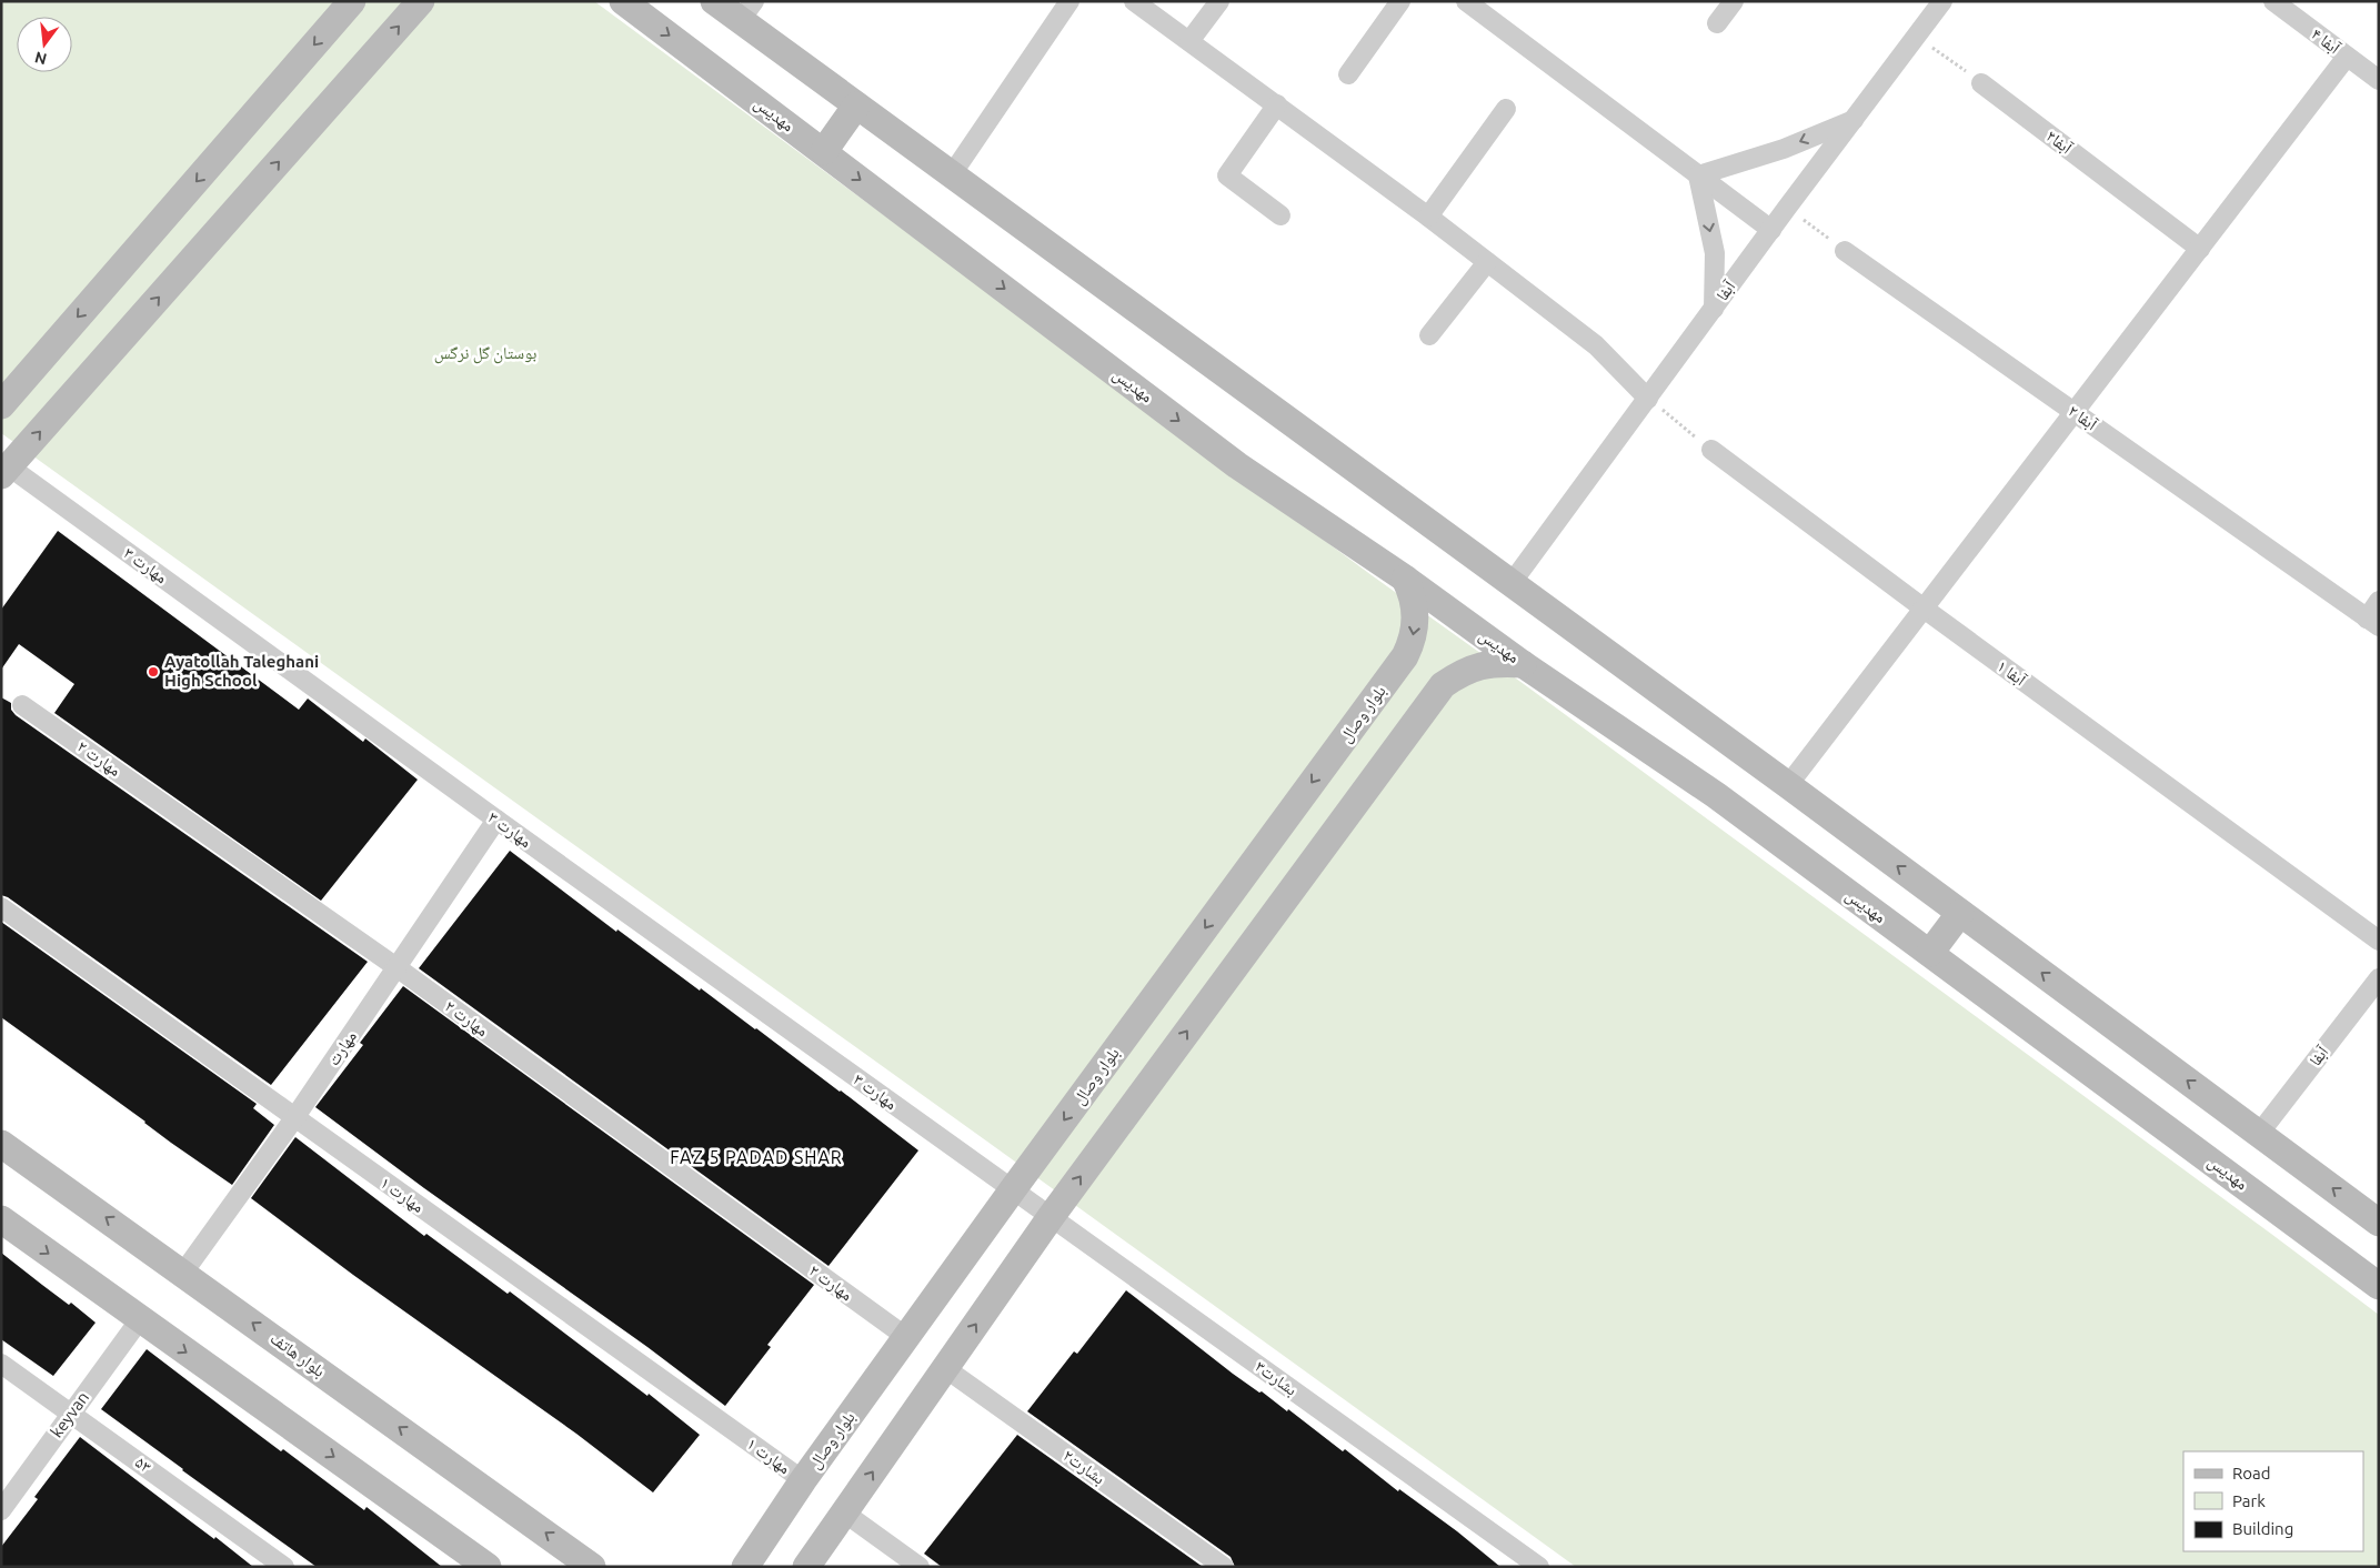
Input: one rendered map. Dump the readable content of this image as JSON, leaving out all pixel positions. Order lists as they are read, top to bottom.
{
  "streets": {
    "street": [
      "آبفا ۴",
      "مهدیس",
      "آبفا۳",
      "آبفا",
      "آبفا ۲",
      "مهارت ۳",
      "آبفا ۱",
      "بلوار وصال",
      "مهارت ۲",
      "مهارت",
      "مهارت ۱",
      "بلوار هاتف",
      "بشارت۳",
      "keyvan",
      "۵۳",
      "بشارت۲"
    ]
  },
  "crossings": [
    ["مهدیس", "بلوار وصال"],
    ["مهارت ۳", "بلوار وصال"],
    ["مهارت ۳", "مهارت"],
    ["مهارت ۳", "بشارت۳"],
    ["بلوار وصال", "مهارت ۲"],
    ["بلوار وصال", "مهارت ۱"],
    ["بلوار وصال", "بشارت۳"],
    ["مهارت ۲", "مهارت"],
    ["مهارت", "مهارت ۱"],
    ["مهارت", "بلوار هاتف"],
    ["keyvan", "۵۳"]
  ],
  "districts": ["FAZ 5 PADAD SHAR"],
  "parks": ["بوستان گل نرگس"],
  "places": ["Ayatollah Taleghani High School"],
  "legend": ["Road", "Park", "Building"],
  "north": "bottom"
}
